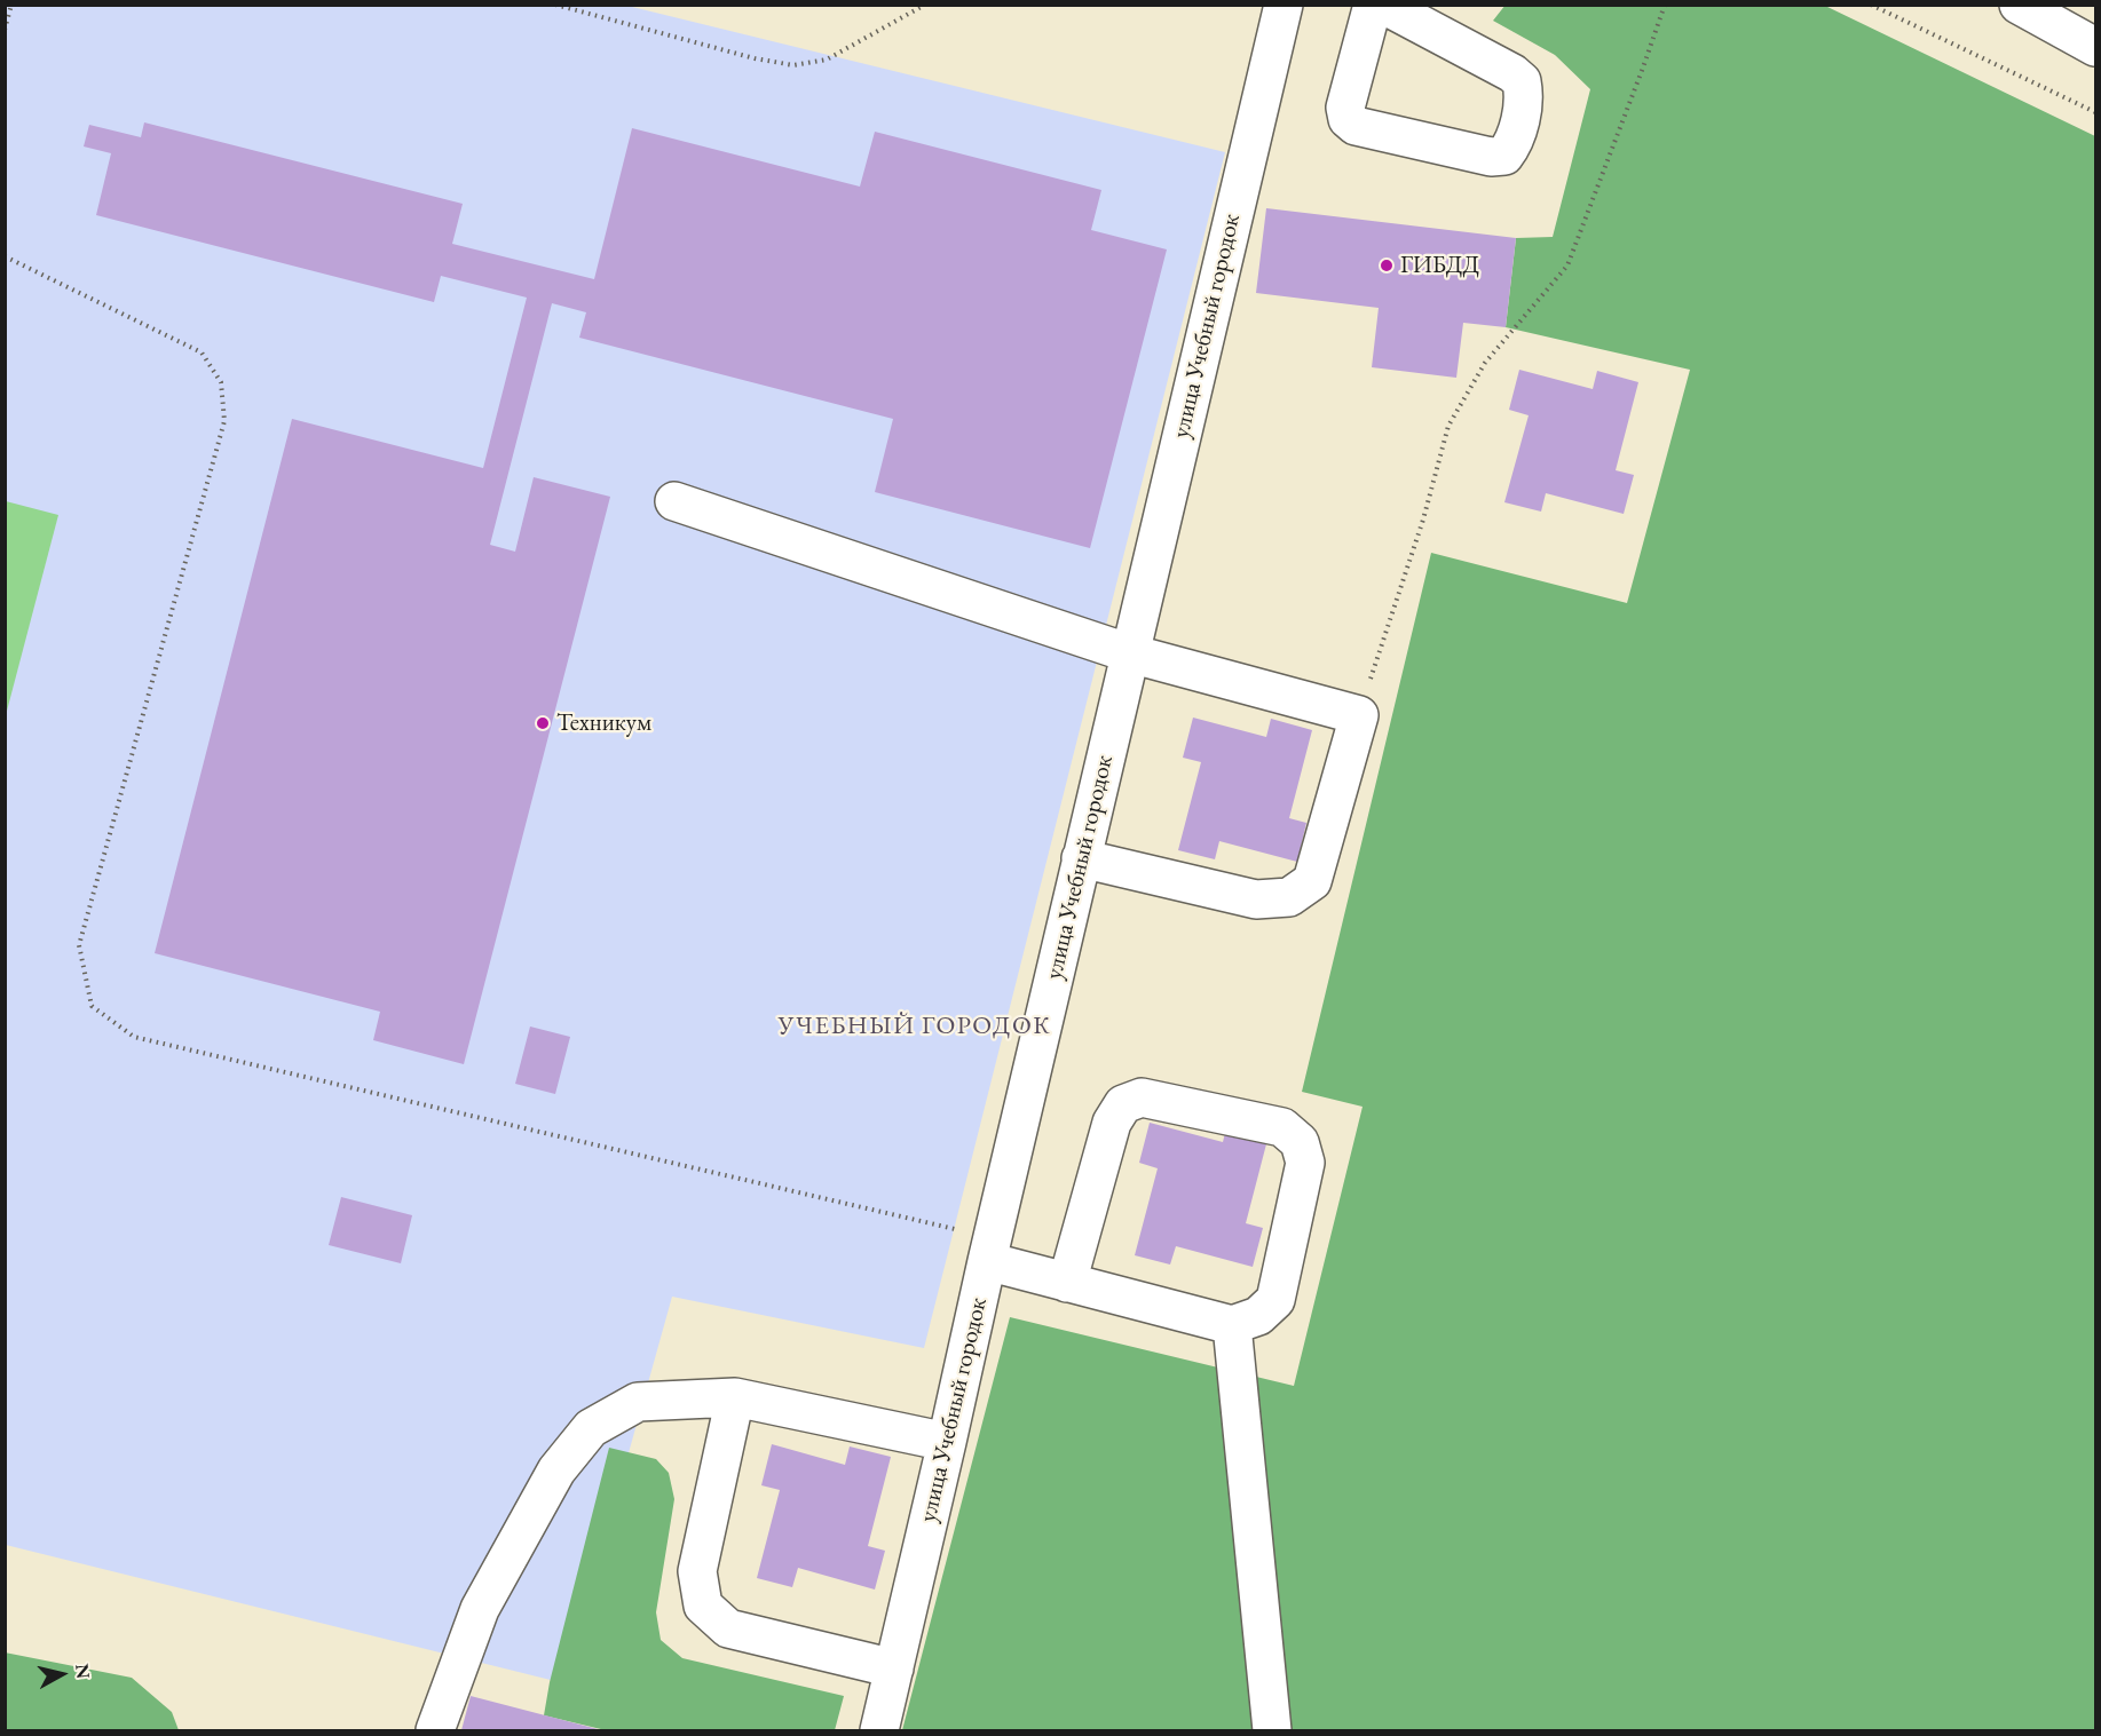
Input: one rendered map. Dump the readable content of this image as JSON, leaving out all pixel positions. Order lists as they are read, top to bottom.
{
  "streets": {
    "main road": ["улица Учебный городок"]
  },
  "districts": ["УЧЕБНЫЙ ГОРОДОК"],
  "places": ["ГИБДД", "Техникум"],
  "north": "right"
}
